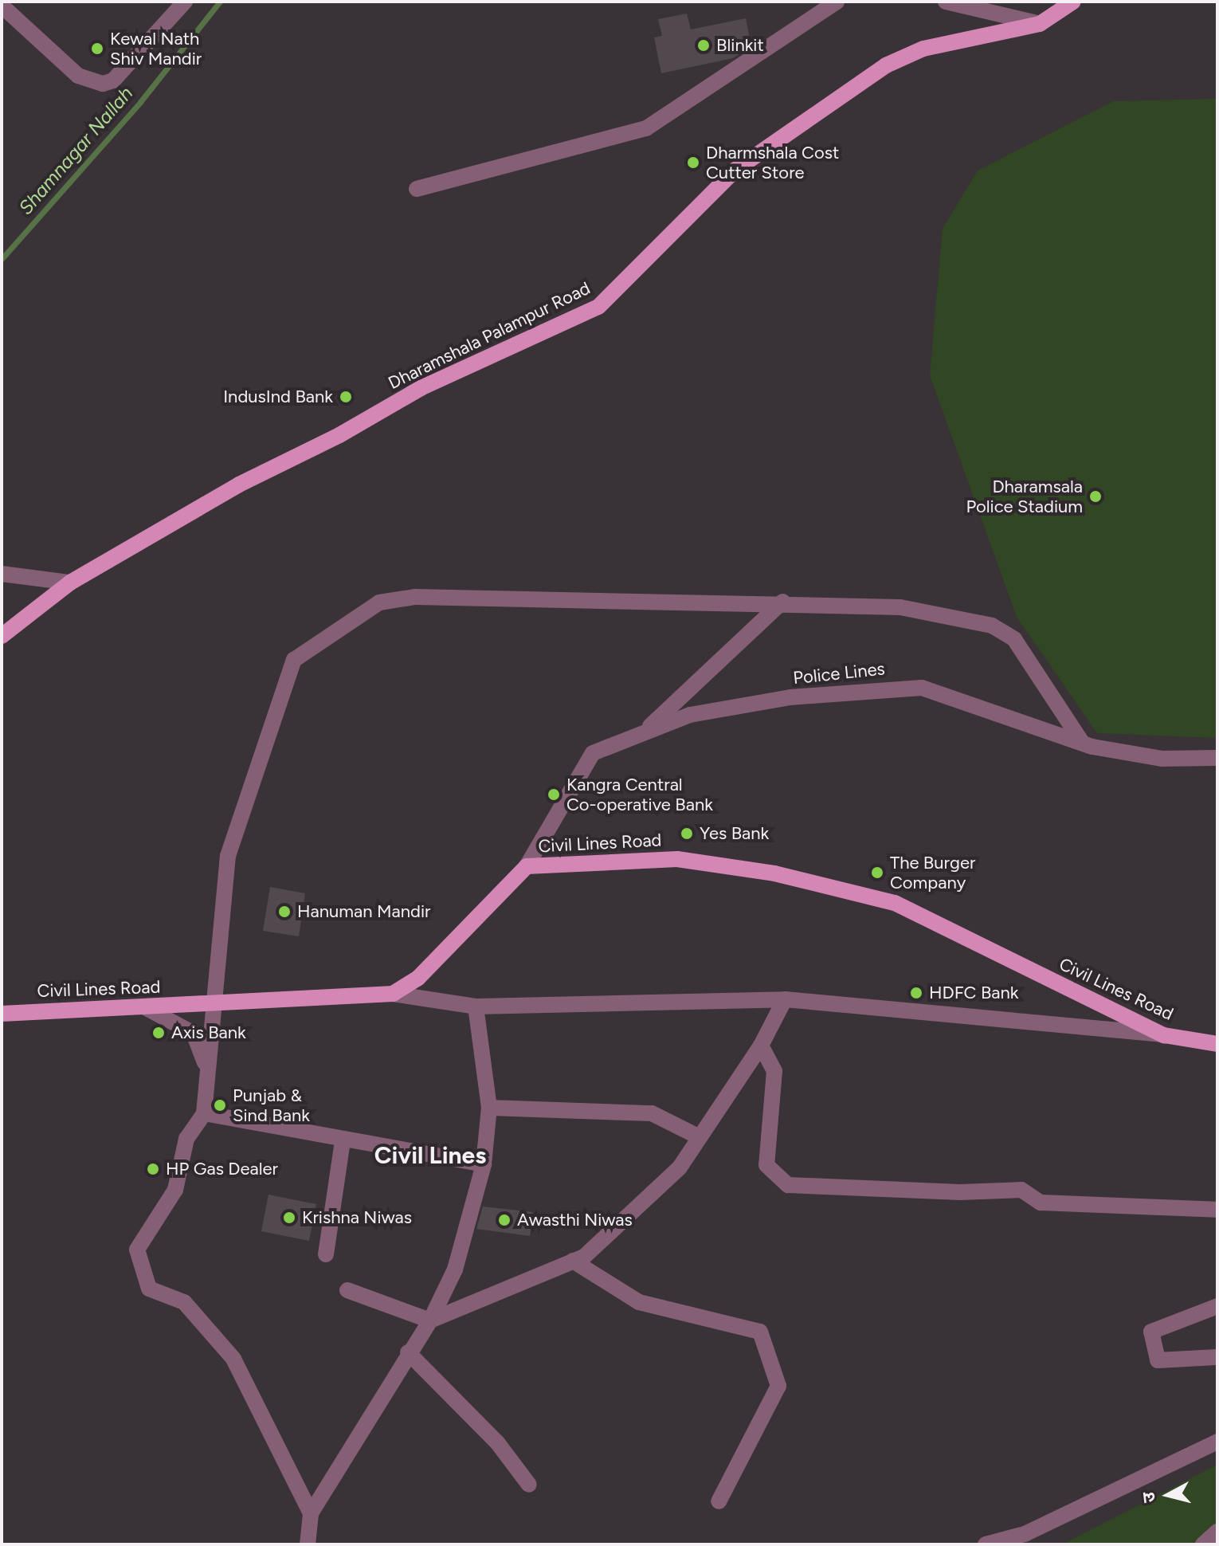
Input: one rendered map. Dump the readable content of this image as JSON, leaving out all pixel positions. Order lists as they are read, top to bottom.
{
  "streets": {
    "main road": ["Dharamshala Palampur Road", "Civil Lines Road"],
    "street": ["Police Lines"]
  },
  "crossings": [
    ["Police Lines", "Civil Lines Road"]
  ],
  "districts": ["Civil Lines"],
  "water": ["Shamnagar Nallah"],
  "places": [
    "Blinkit",
    "Kewal Nath Shiv Mandir",
    "Dharmshala Cost Cutter Store",
    "IndusInd Bank",
    "Dharamsala Police Stadium",
    "Kangra Central Co-operative Bank",
    "Yes Bank",
    "The Burger Company",
    "Hanuman Mandir",
    "HDFC Bank",
    "Axis Bank",
    "Punjab & Sind Bank",
    "HP Gas Dealer",
    "Krishna Niwas",
    "Awasthi Niwas"
  ],
  "north": "left"
}
